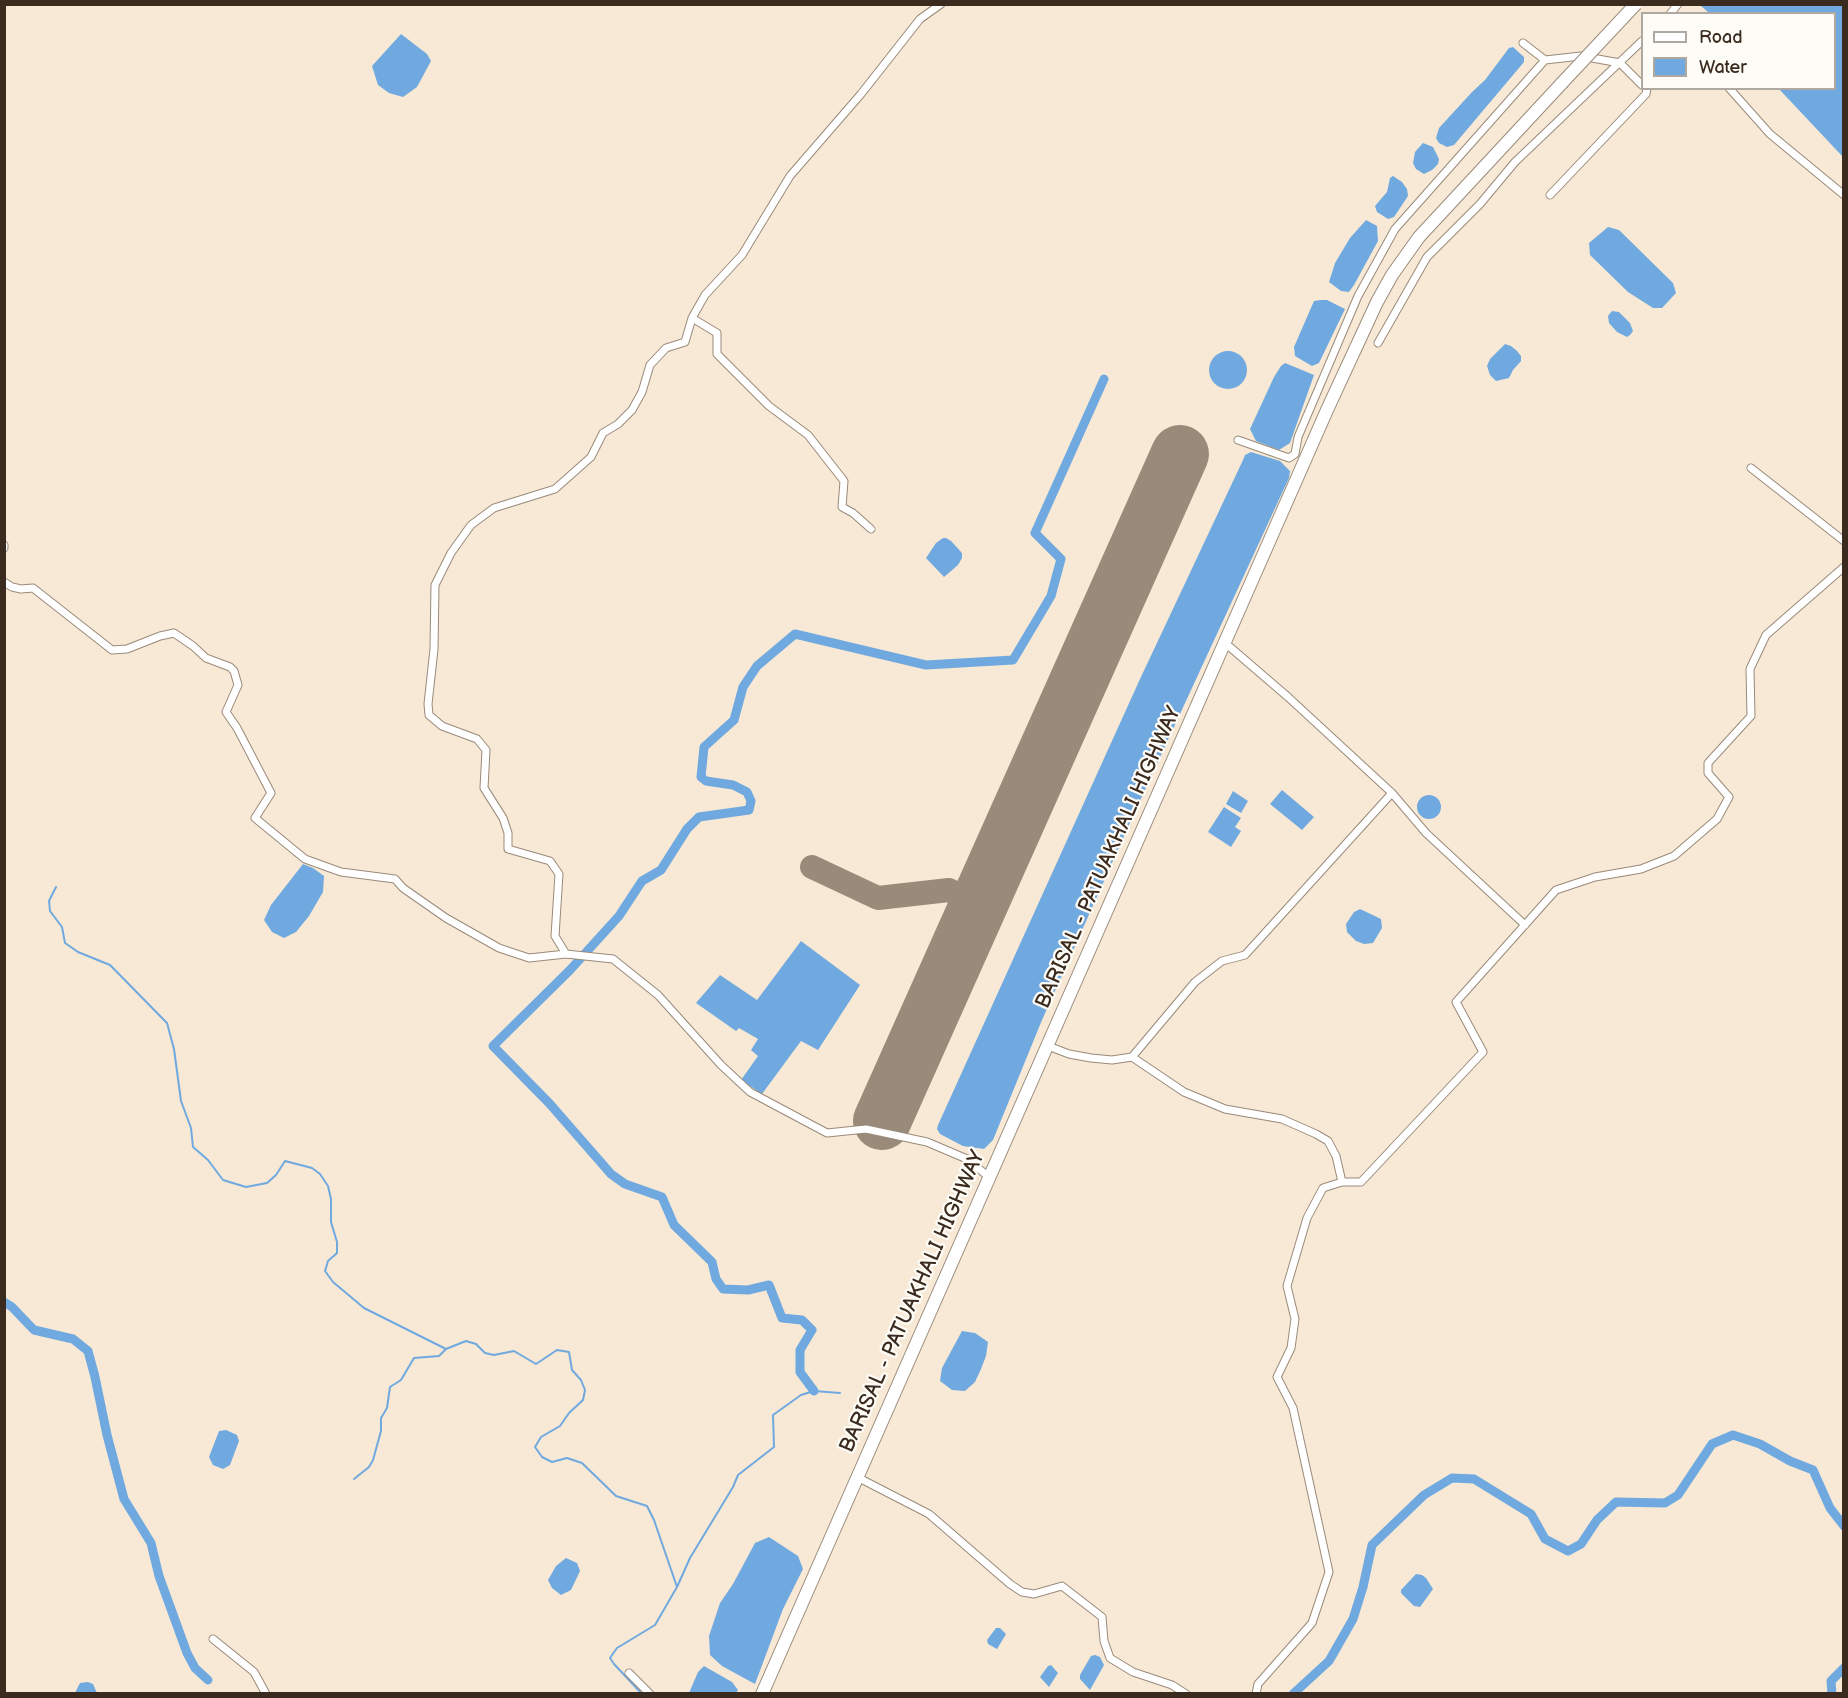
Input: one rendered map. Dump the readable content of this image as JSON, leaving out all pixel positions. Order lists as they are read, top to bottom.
{
  "streets": {
    "highway": ["BARISAL - PATUAKHALI HIGHWAY"]
  },
  "legend": ["Road", "Water"]
}
